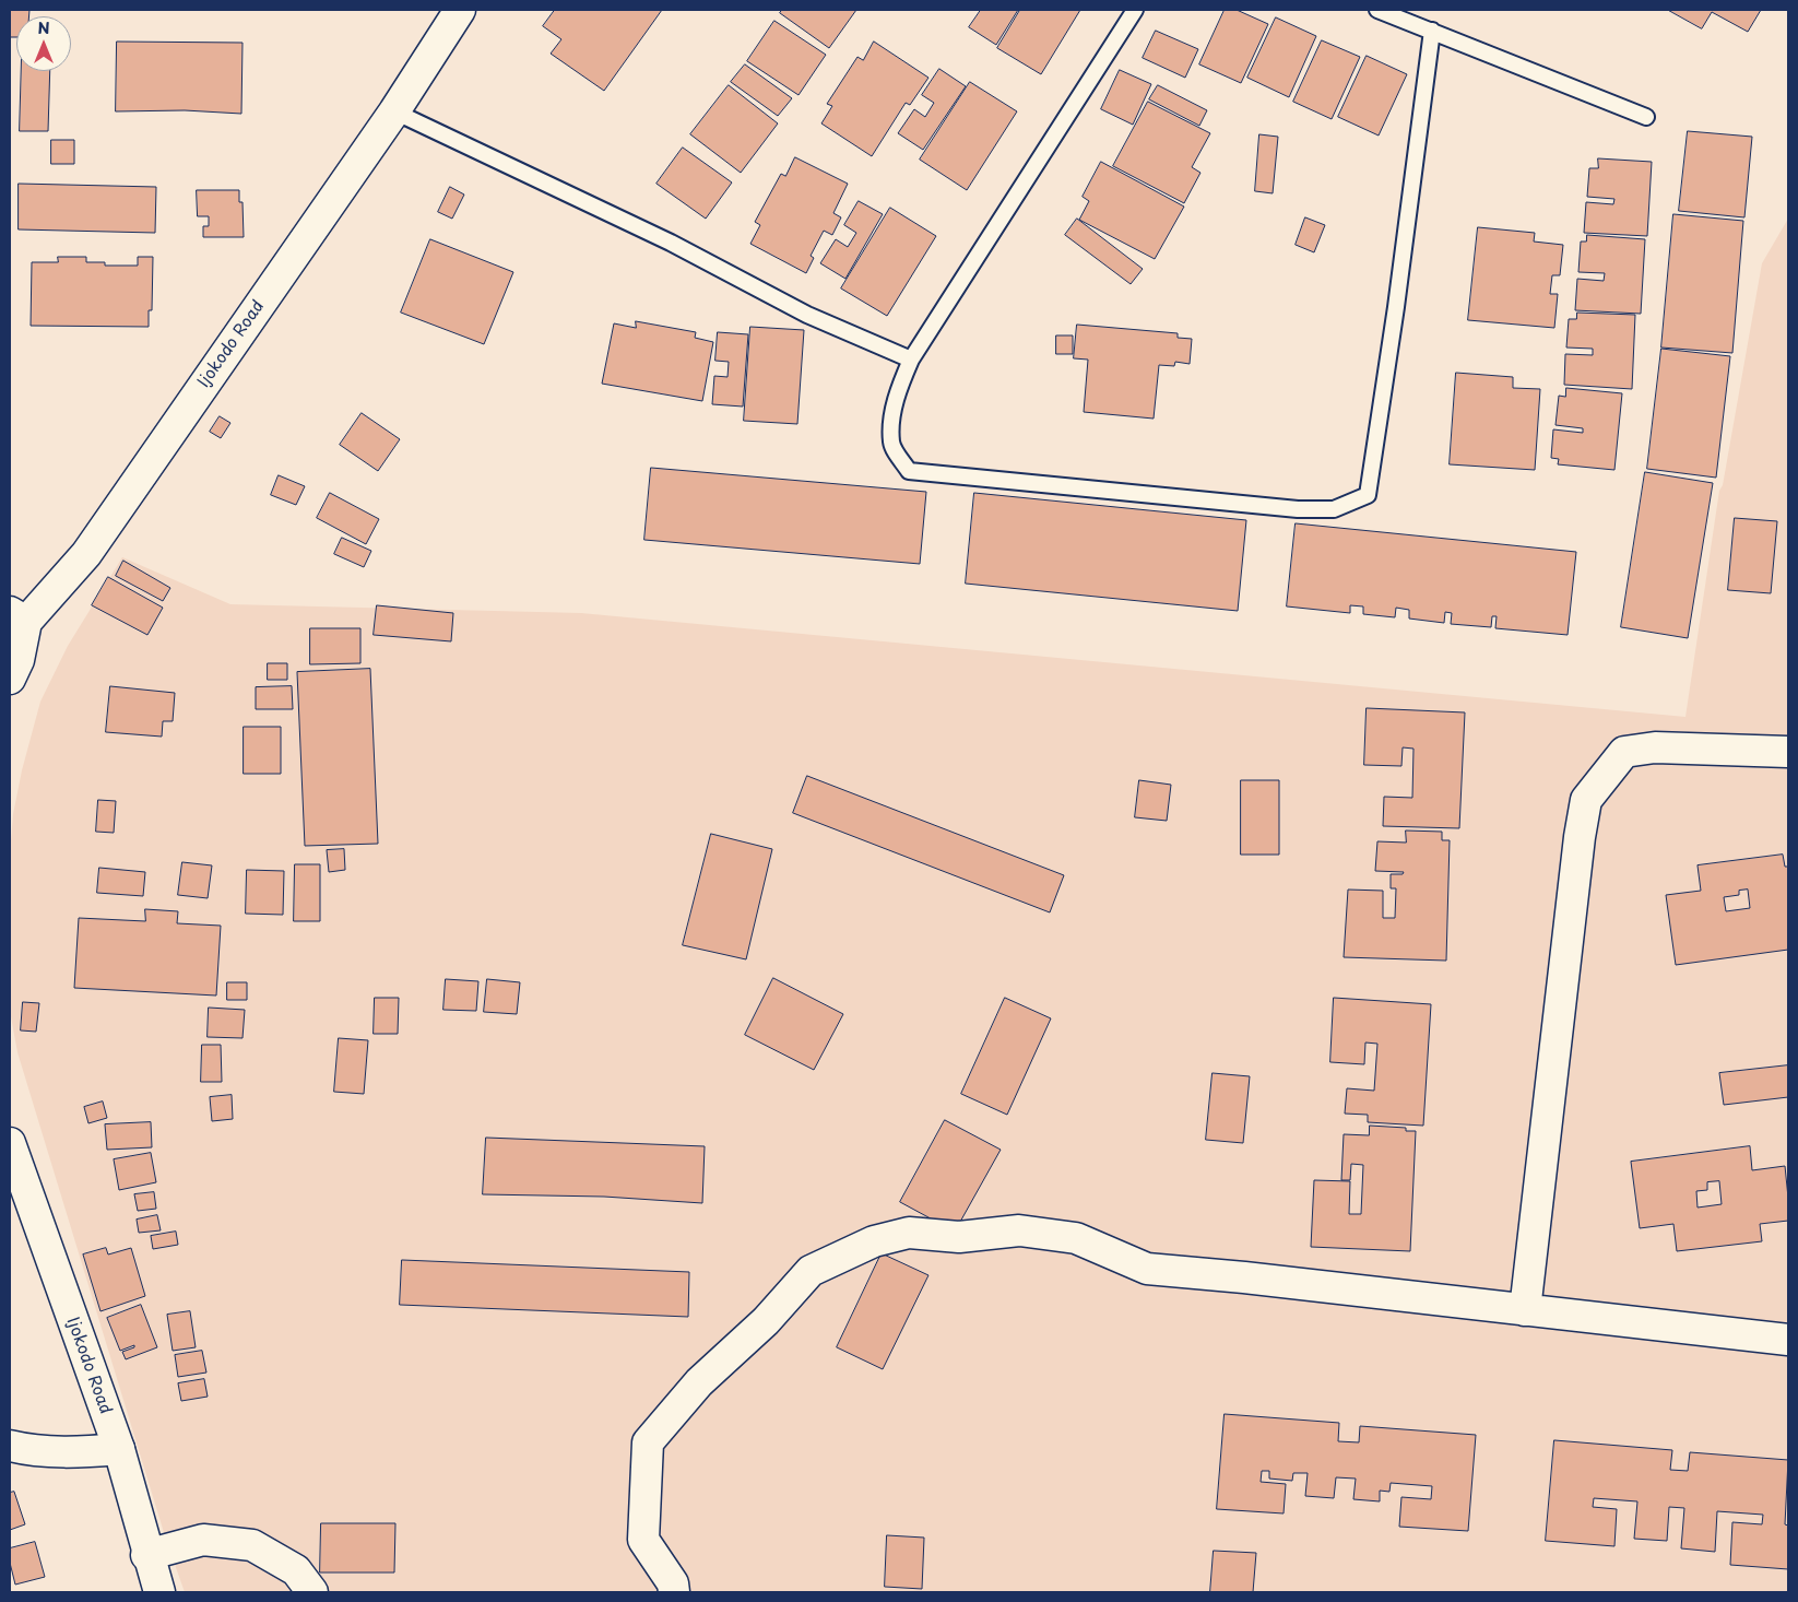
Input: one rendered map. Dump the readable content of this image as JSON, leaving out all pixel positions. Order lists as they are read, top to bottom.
{
  "streets": {
    "street": ["Ijokodo Road"]
  },
  "north": "top"
}
